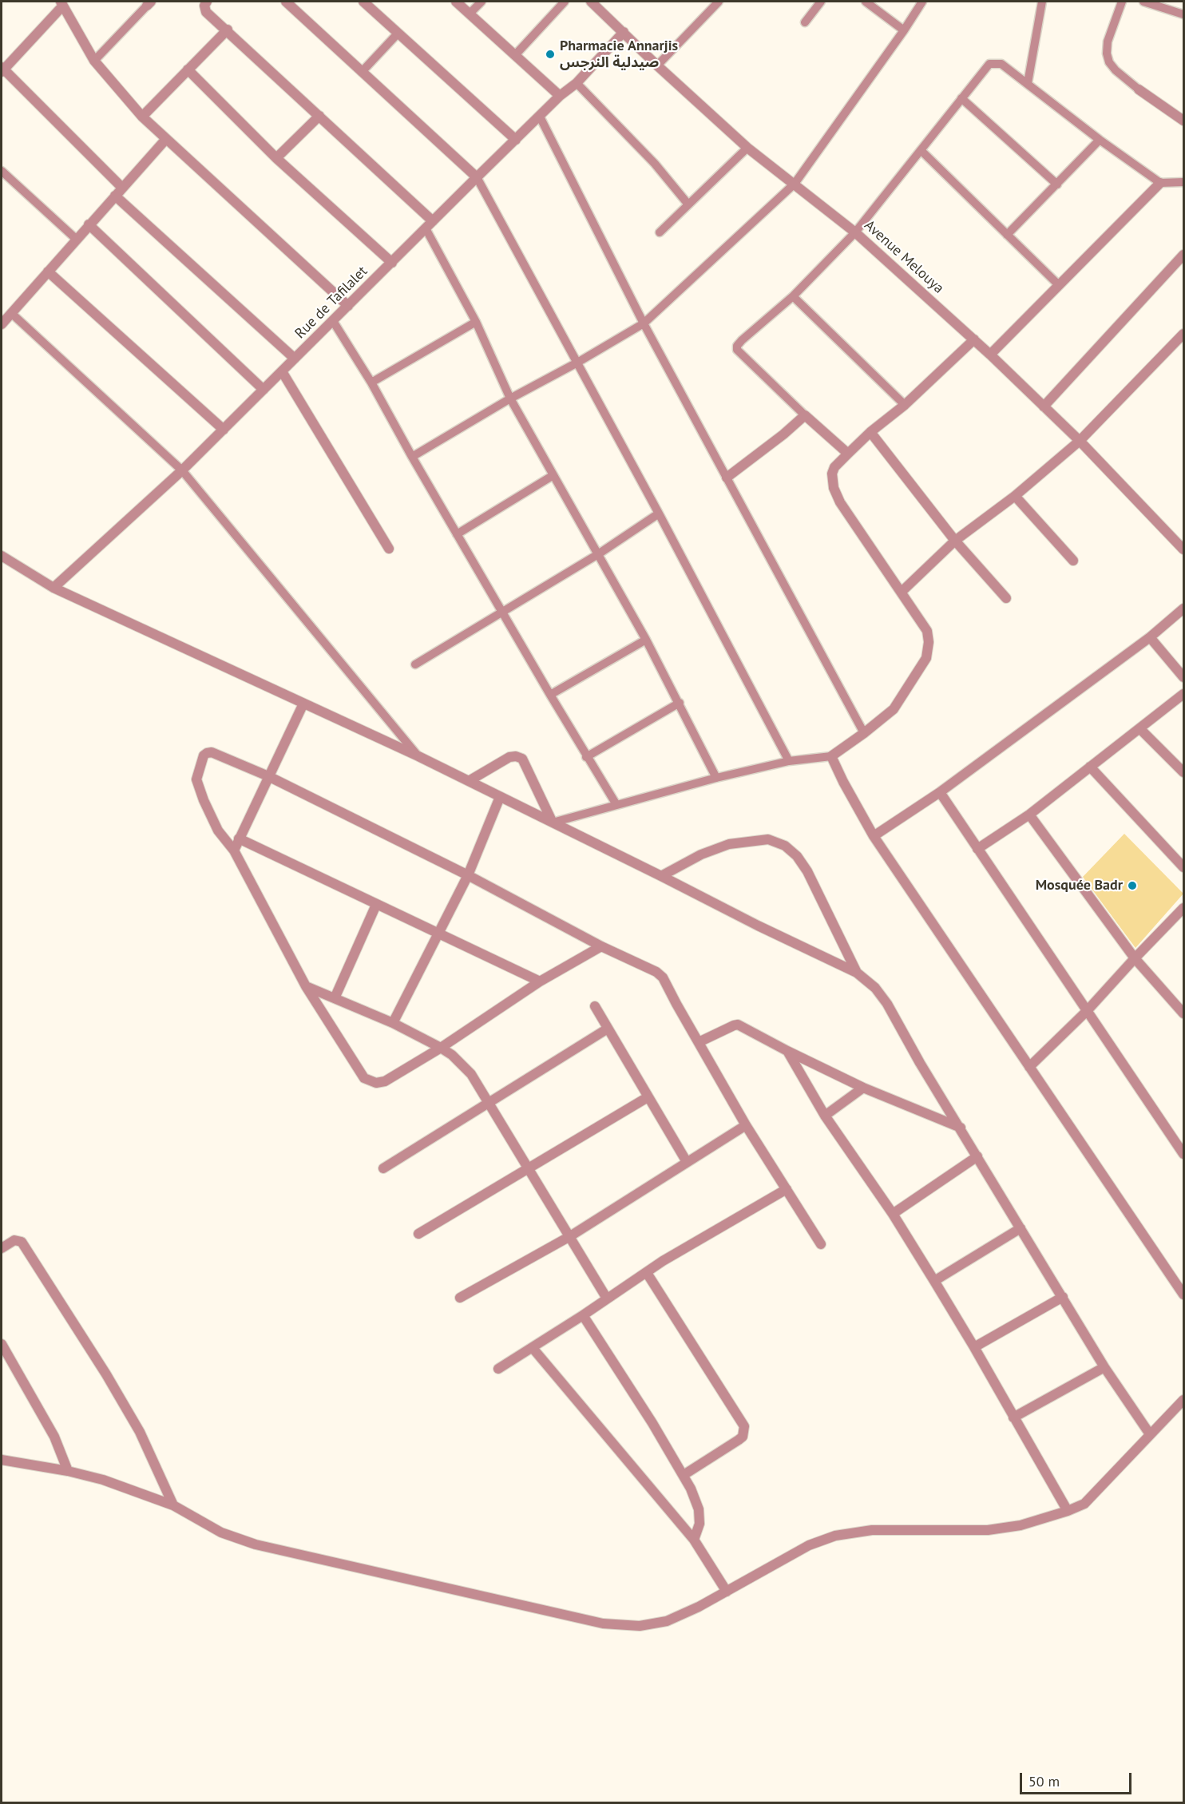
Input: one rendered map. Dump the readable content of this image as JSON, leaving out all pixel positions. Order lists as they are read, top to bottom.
{
  "streets": {
    "street": ["Avenue Melouya", "Rue de Tafilalet"]
  },
  "crossings": [
    ["Avenue Melouya", "Rue de Tafilalet"]
  ],
  "places": ["Pharmacie Annarjis صيدلية النرجس", "Mosquée Badr"],
  "scale_bar": "50 m"
}
